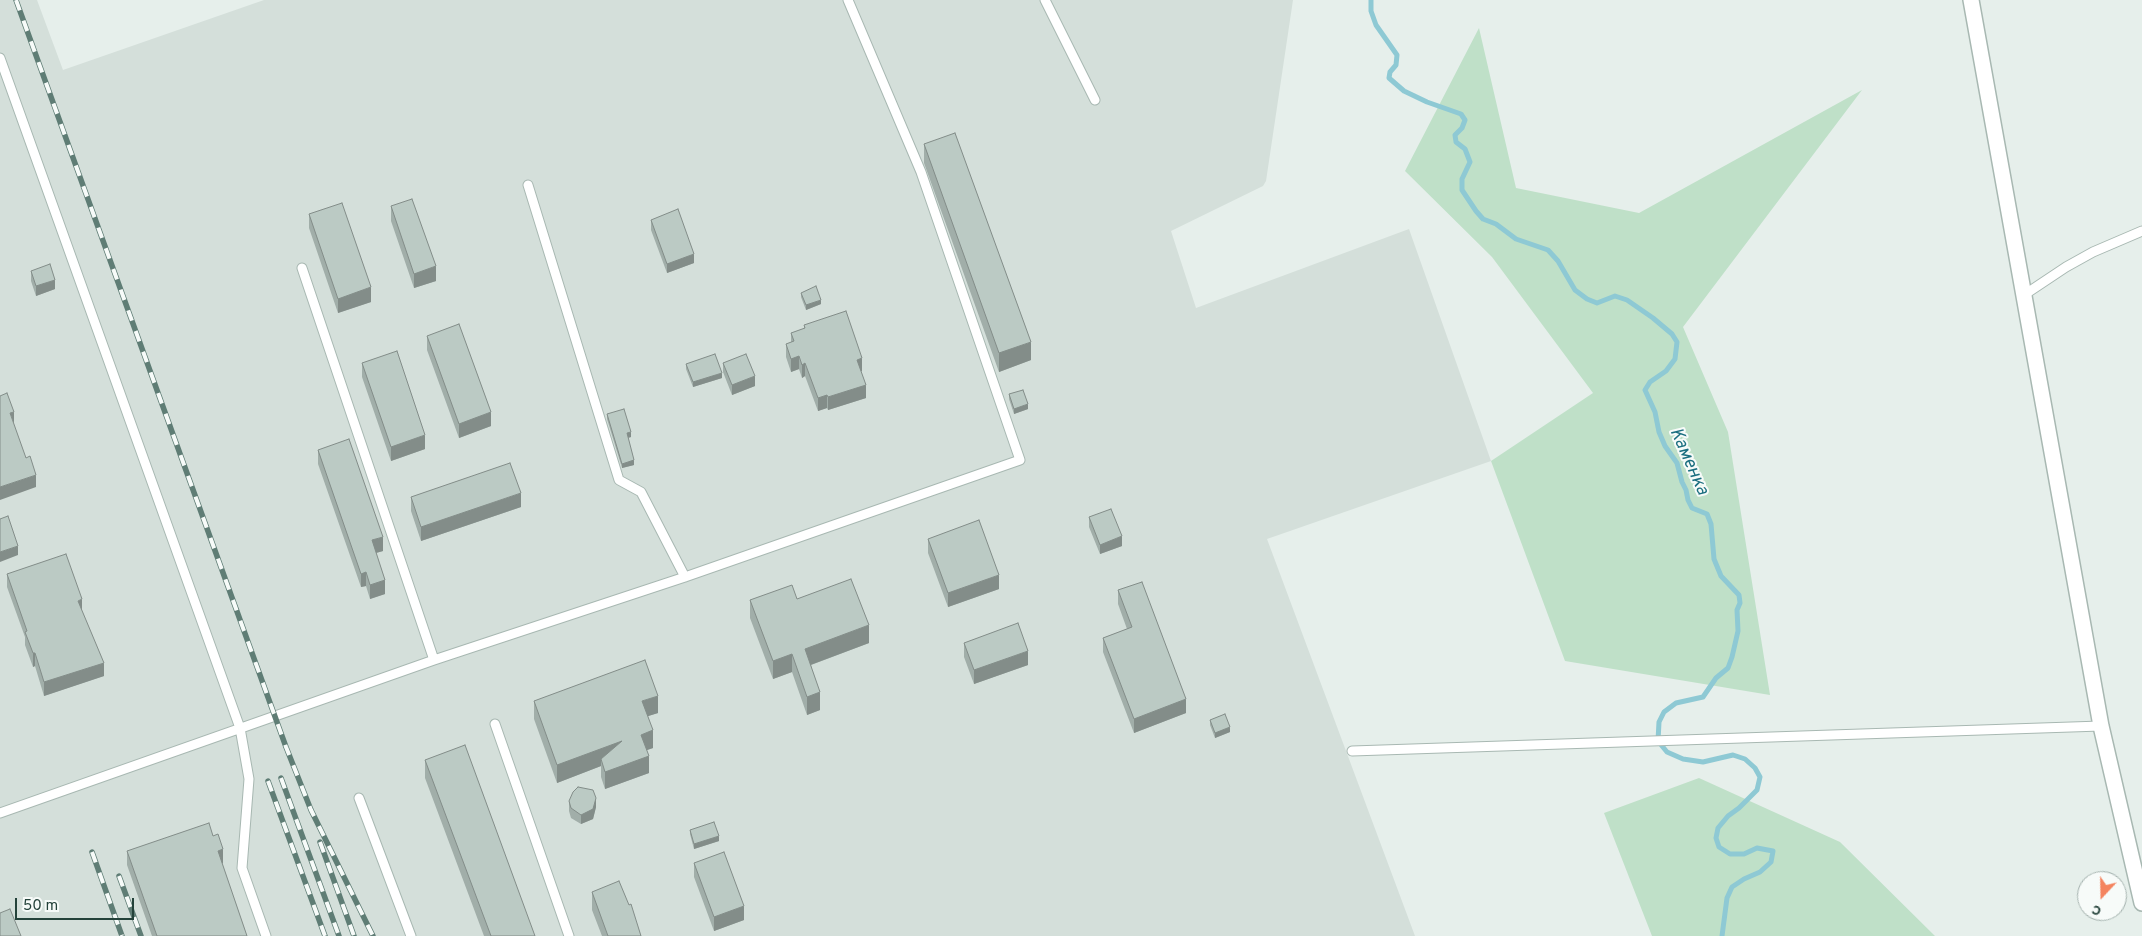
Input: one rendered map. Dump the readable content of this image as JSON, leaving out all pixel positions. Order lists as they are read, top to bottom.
{
  "water": ["Каменка"],
  "scale_bar": "50 m",
  "north": "bottom"
}
